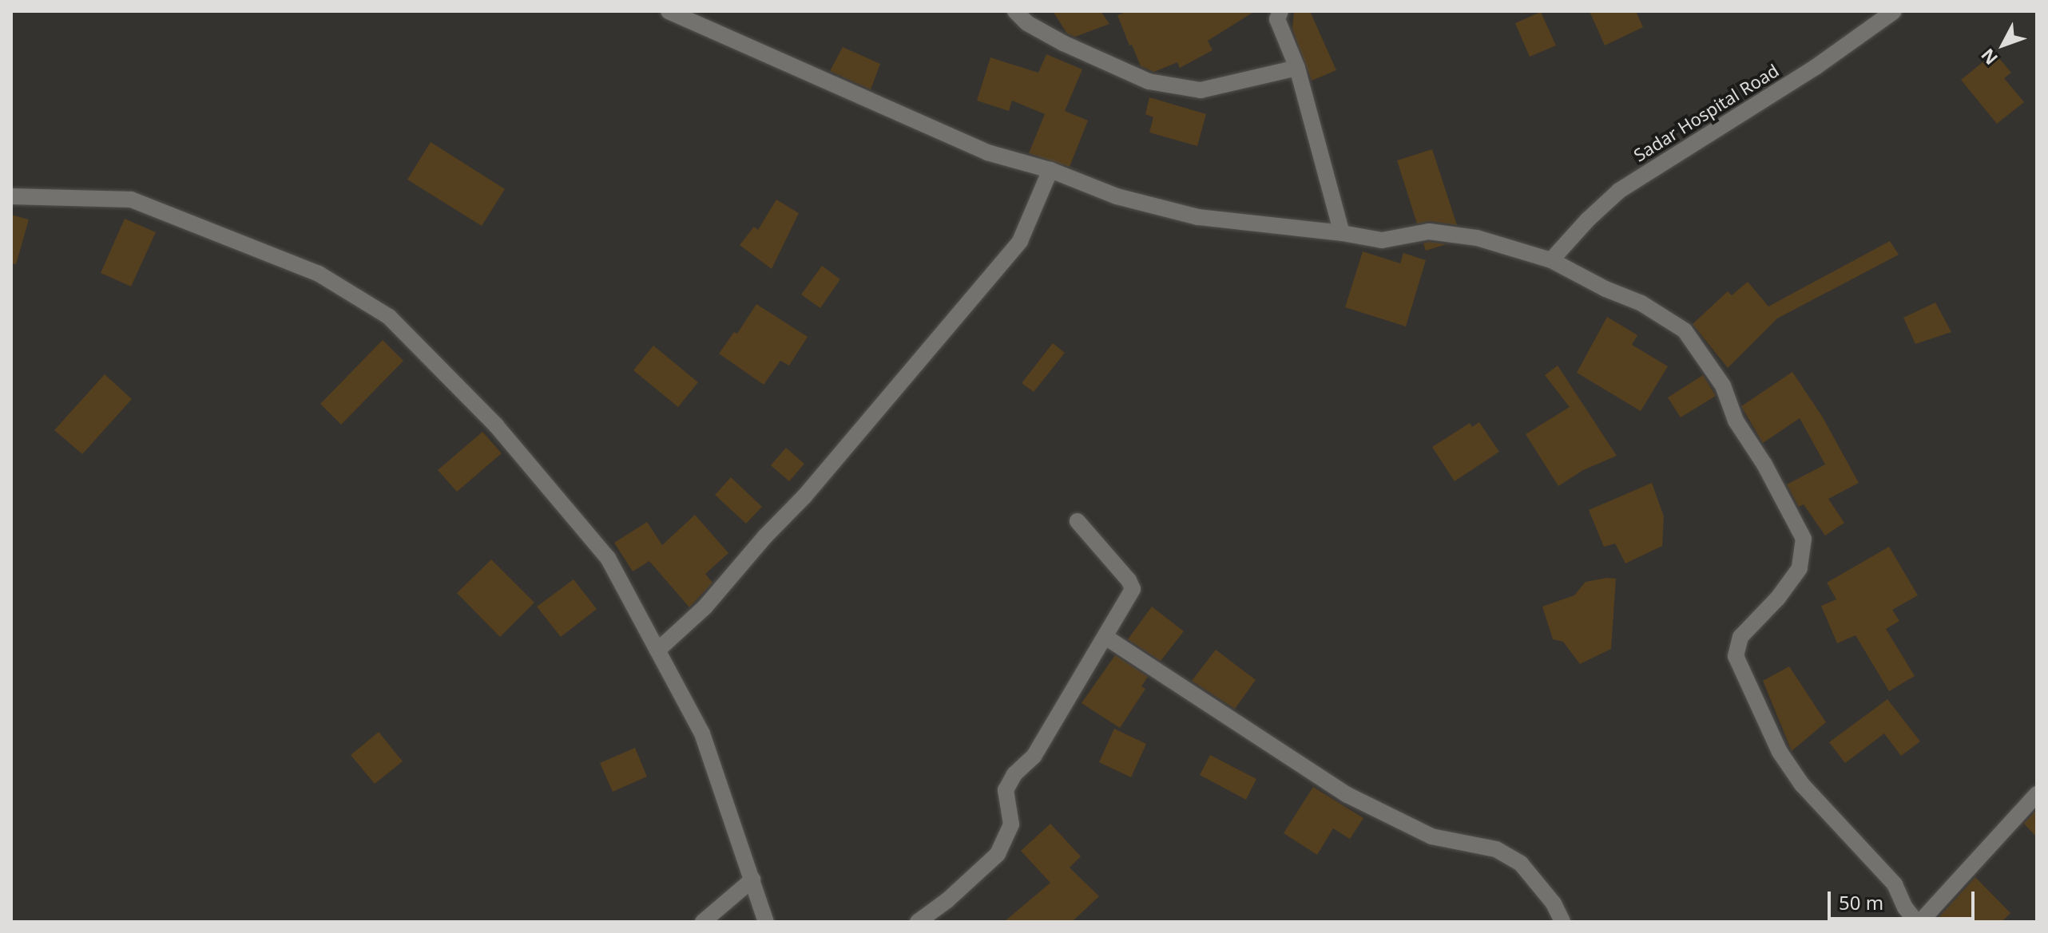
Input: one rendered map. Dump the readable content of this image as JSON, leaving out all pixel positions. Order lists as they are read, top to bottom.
{
  "streets": {
    "street": ["Sadar Hospital Road"]
  },
  "scale_bar": "50 m",
  "north": "bottom left"
}
